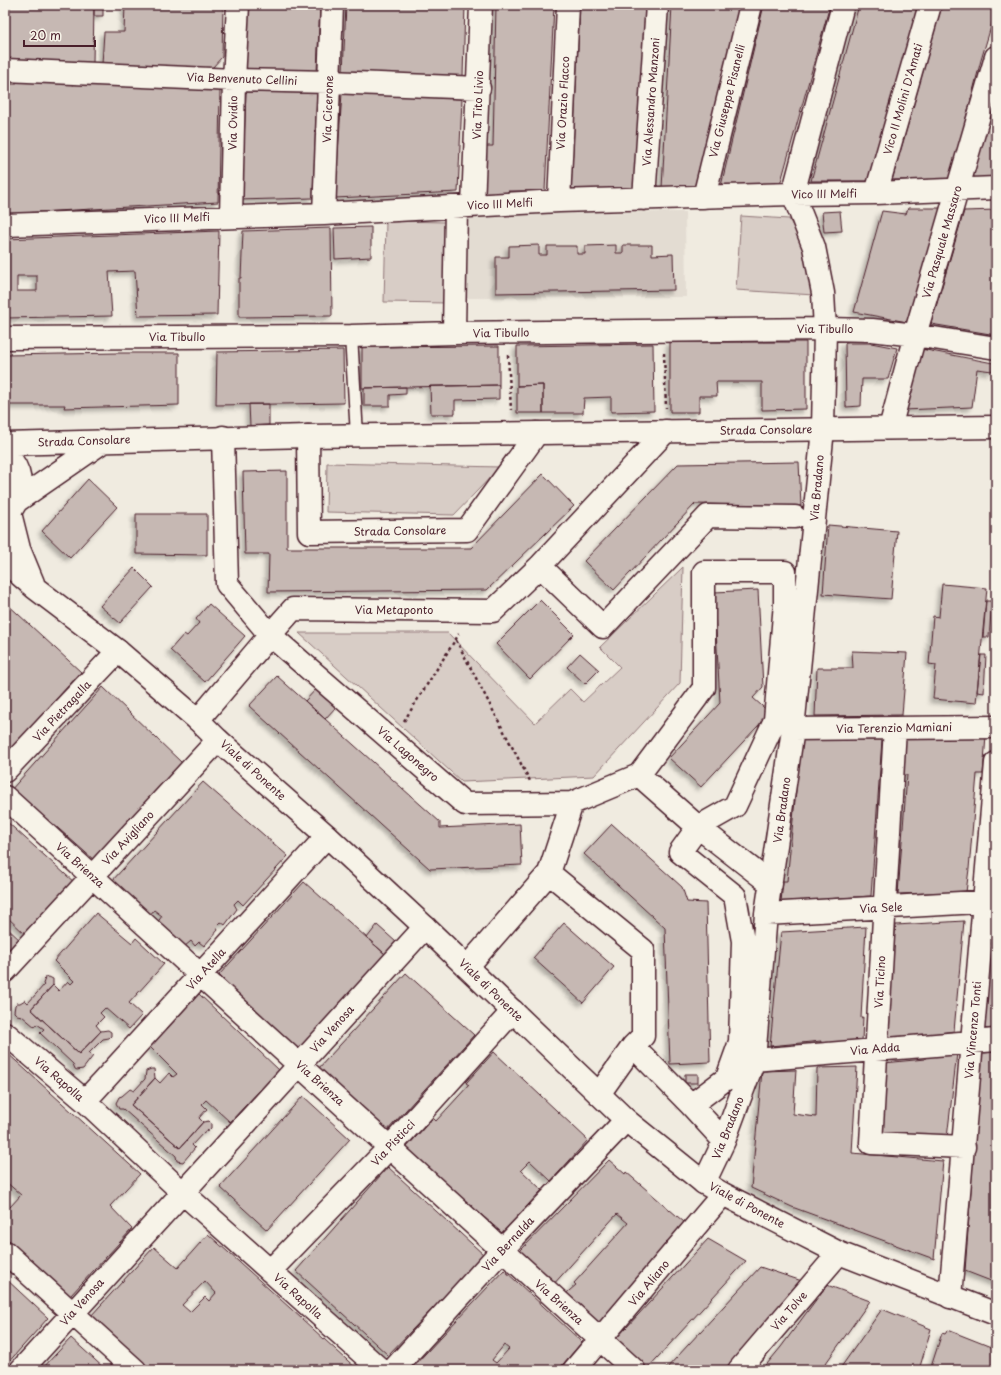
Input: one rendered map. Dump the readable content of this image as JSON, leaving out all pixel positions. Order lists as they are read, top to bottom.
{
  "streets": {
    "street": [
      "Via Benvenuto Cellini",
      "Vico II Molini D'Amati",
      "Via Giuseppe Pisanelli",
      "Via Alessandro Manzoni",
      "Via Orazio Flacco",
      "Via Tito Livio",
      "Via Cicerone",
      "Via Ovidio",
      "Vico III Melfi",
      "Via Pasquale Massaro",
      "Via Tibullo",
      "Strada Consolare",
      "Via Bradano",
      "Via Metaponto",
      "Via Pietragalla",
      "Via Terenzio Mamiani",
      "Via Lagonegro",
      "Viale di Ponente",
      "Via Avigliano",
      "Via Brienza",
      "Via Sele",
      "Via Atella",
      "Via Ticino",
      "Via Venosa",
      "Via Vincenzo Tonti",
      "Via Adda",
      "Via Rapolla",
      "Via Pisticci",
      "Via Bernalda",
      "Via Aliano",
      "Via Tolve"
    ]
  },
  "crossings": [
    ["Via Benvenuto Cellini", "Via Tito Livio"],
    ["Via Benvenuto Cellini", "Via Cicerone"],
    ["Via Benvenuto Cellini", "Via Ovidio"],
    ["Vico II Molini D'Amati", "Vico III Melfi"],
    ["Via Giuseppe Pisanelli", "Vico III Melfi"],
    ["Via Alessandro Manzoni", "Vico III Melfi"],
    ["Via Orazio Flacco", "Vico III Melfi"],
    ["Via Tito Livio", "Vico III Melfi"],
    ["Via Tito Livio", "Via Tibullo"],
    ["Via Cicerone", "Vico III Melfi"],
    ["Via Ovidio", "Vico III Melfi"],
    ["Vico III Melfi", "Via Pasquale Massaro"],
    ["Vico III Melfi", "Via Bradano"],
    ["Via Pasquale Massaro", "Via Tibullo"],
    ["Via Pasquale Massaro", "Strada Consolare"],
    ["Via Tibullo", "Via Bradano"],
    ["Strada Consolare", "Via Bradano"],
    ["Strada Consolare", "Via Metaponto"],
    ["Via Bradano", "Via Terenzio Mamiani"],
    ["Via Bradano", "Viale di Ponente"],
    ["Via Bradano", "Via Sele"],
    ["Via Bradano", "Via Adda"],
    ["Via Metaponto", "Via Lagonegro"],
    ["Via Metaponto", "Viale di Ponente"],
    ["Via Pietragalla", "Viale di Ponente"],
    ["Via Terenzio Mamiani", "Via Ticino"],
    ["Viale di Ponente", "Via Avigliano"],
    ["Viale di Ponente", "Via Atella"],
    ["Viale di Ponente", "Via Venosa"],
    ["Viale di Ponente", "Via Vincenzo Tonti"],
    ["Viale di Ponente", "Via Pisticci"],
    ["Viale di Ponente", "Via Bernalda"],
    ["Viale di Ponente", "Via Aliano"],
    ["Viale di Ponente", "Via Tolve"],
    ["Via Avigliano", "Via Brienza"],
    ["Via Brienza", "Via Atella"],
    ["Via Brienza", "Via Venosa"],
    ["Via Brienza", "Via Pisticci"],
    ["Via Brienza", "Via Bernalda"],
    ["Via Brienza", "Via Aliano"],
    ["Via Sele", "Via Ticino"],
    ["Via Sele", "Via Vincenzo Tonti"],
    ["Via Atella", "Via Rapolla"],
    ["Via Ticino", "Via Vincenzo Tonti"],
    ["Via Ticino", "Via Adda"],
    ["Via Venosa", "Via Rapolla"],
    ["Via Vincenzo Tonti", "Via Adda"],
    ["Via Rapolla", "Via Pisticci"]
  ],
  "scale_bar": "20 m"
}
